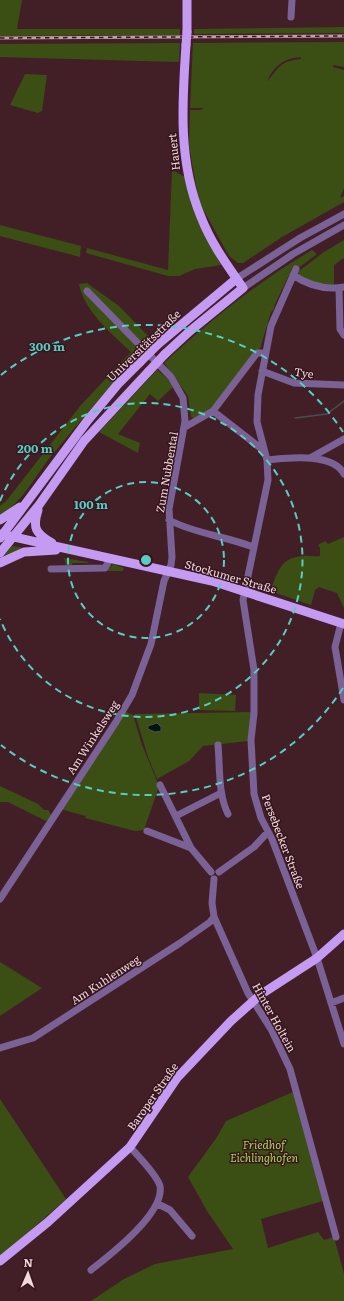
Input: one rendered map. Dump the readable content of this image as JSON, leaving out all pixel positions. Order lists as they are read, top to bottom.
{
  "streets": {
    "main road": [
      "Hauert",
      "Universitätsstraße",
      "Stockumer Straße",
      "Baroper Straße"
    ],
    "street": [
      "Tye",
      "Zum Nubbental",
      "Am Winkelsweg",
      "Persebecker Straße",
      "Am Kuhlenweg",
      "Hinter Holtein"
    ]
  },
  "crossings": [
    ["Hauert", "Universitätsstraße"],
    ["Universitätsstraße", "Stockumer Straße"],
    ["Tye", "Persebecker Straße"],
    ["Zum Nubbental", "Stockumer Straße"],
    ["Zum Nubbental", "Am Winkelsweg"],
    ["Zum Nubbental", "Persebecker Straße"],
    ["Stockumer Straße", "Am Winkelsweg"],
    ["Stockumer Straße", "Persebecker Straße"],
    ["Persebecker Straße", "Baroper Straße"],
    ["Am Kuhlenweg", "Hinter Holtein"],
    ["Hinter Holtein", "Baroper Straße"]
  ],
  "parks": ["Friedhof Eichlinghofen"],
  "north": "top",
  "rings": ["300 m", "200 m", "100 m"]
}
